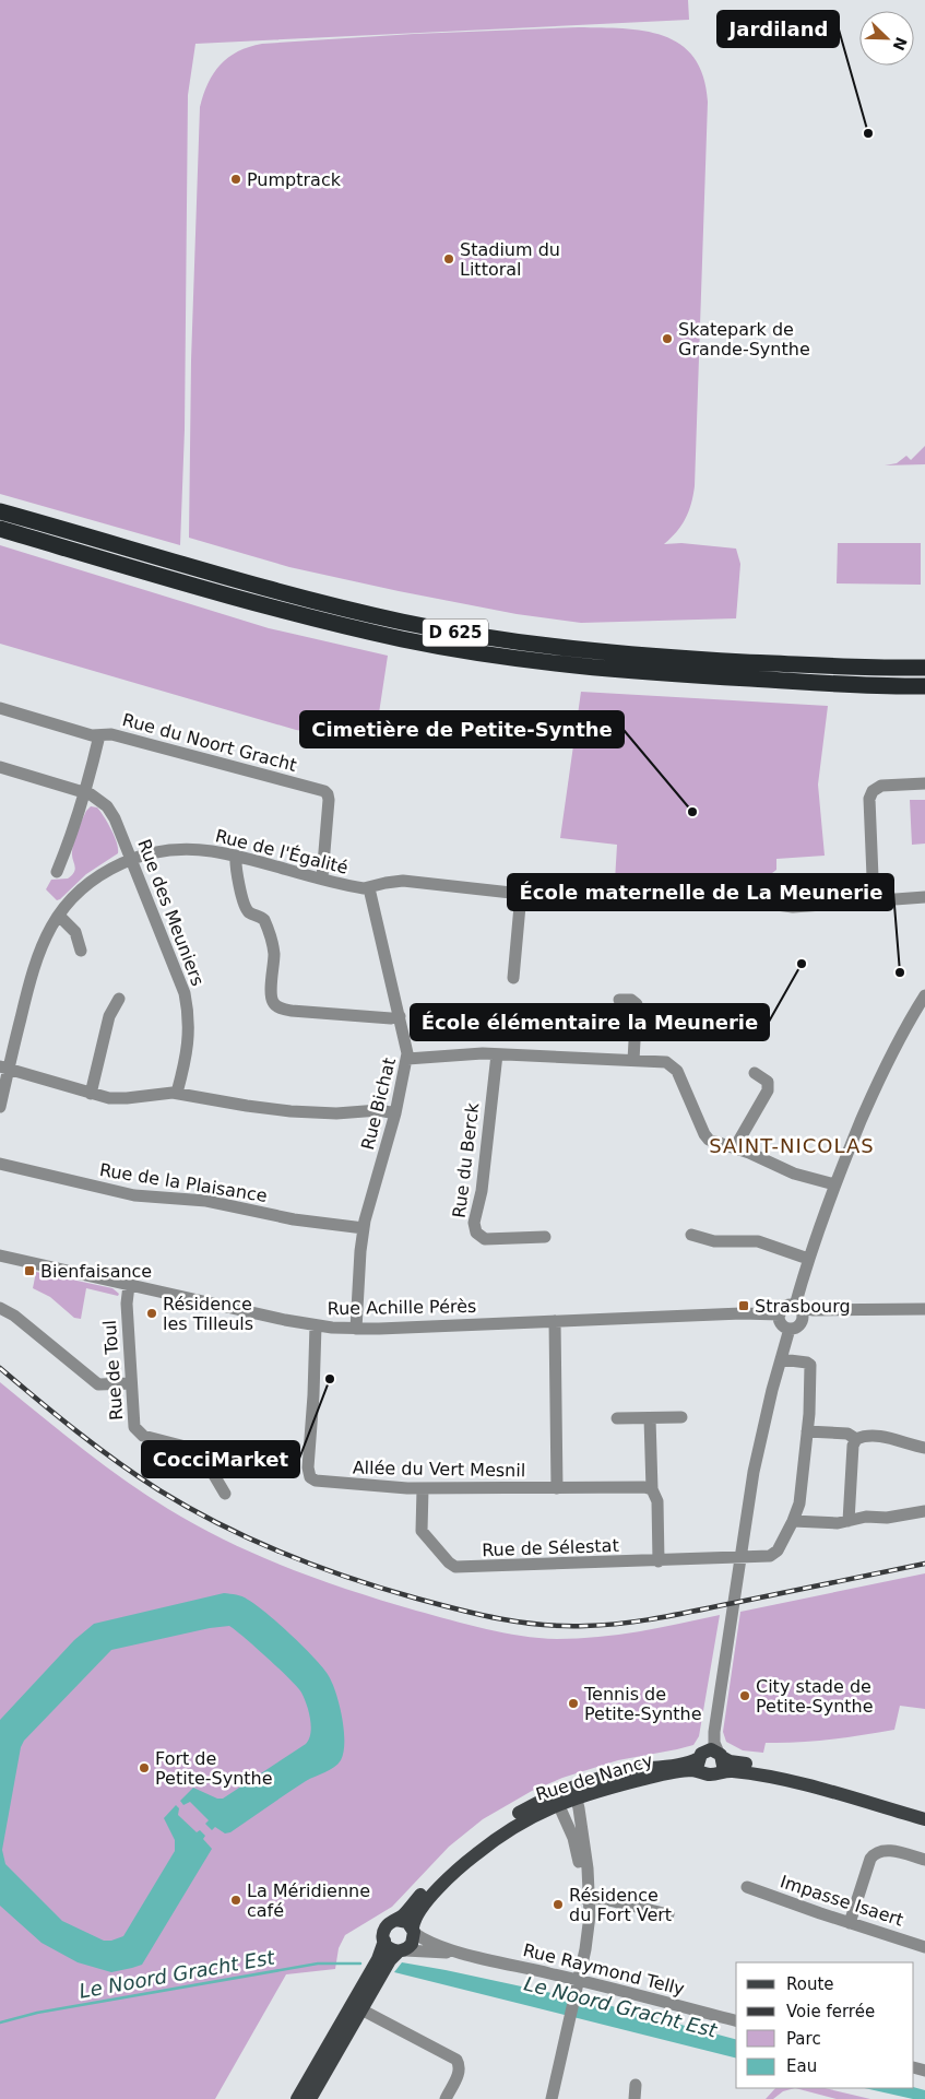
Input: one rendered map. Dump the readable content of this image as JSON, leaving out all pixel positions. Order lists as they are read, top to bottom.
{
  "streets": {
    "highway": ["D 625"],
    "main road": ["Rue de Nancy"],
    "street": [
      "Rue du Noort Gracht",
      "Rue de l'Égalité",
      "Rue des Meuniers",
      "Rue Bichat",
      "Rue du Berck",
      "Rue de la Plaisance",
      "Rue Achille Pérès",
      "Rue de Toul",
      "Allée du Vert Mesnil",
      "Rue de Sélestat",
      "Impasse Isaert",
      "Rue Raymond Telly"
    ]
  },
  "crossings": [
    ["Rue du Noort Gracht", "Rue de l'Égalité"],
    ["Rue de l'Égalité", "Rue des Meuniers"],
    ["Rue de l'Égalité", "Rue Bichat"],
    ["Rue Bichat", "Rue de la Plaisance"],
    ["Rue Bichat", "Rue Achille Pérès"],
    ["Rue Achille Pérès", "Rue de Toul"],
    ["Rue Achille Pérès", "Allée du Vert Mesnil"],
    ["Allée du Vert Mesnil", "Rue de Sélestat"],
    ["Rue de Nancy", "Rue Raymond Telly"]
  ],
  "districts": ["SAINT-NICOLAS"],
  "water": ["Le Noord Gracht Est"],
  "places": {
    "other": [
      "Jardiland",
      "Pumptrack",
      "Stadium du Littoral",
      "Skatepark de Grande-Synthe",
      "Cimetière de Petite-Synthe",
      "École élémentaire la Meunerie",
      "École maternelle de La Meunerie",
      "Résidence les Tilleuls",
      "CocciMarket",
      "City stade de Petite-Synthe",
      "Tennis de Petite-Synthe",
      "Fort de Petite-Synthe",
      "La Méridienne café",
      "Résidence du Fort Vert"
    ],
    "transit": ["Bienfaisance", "Strasbourg"]
  },
  "legend": [
    "Route",
    "Voie ferrée",
    "Parc",
    "Eau"
  ],
  "north": "bottom right"
}
